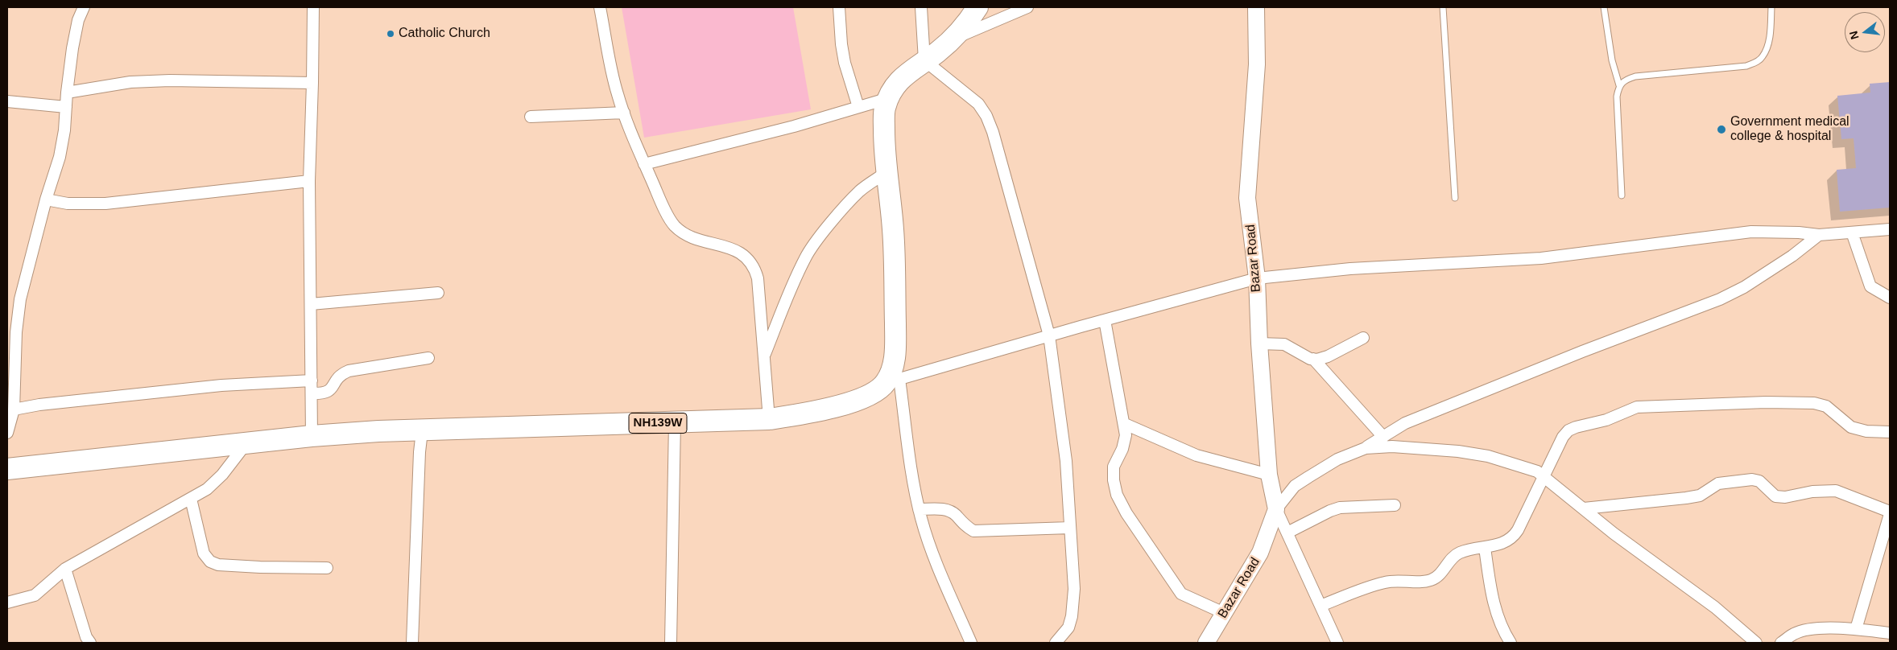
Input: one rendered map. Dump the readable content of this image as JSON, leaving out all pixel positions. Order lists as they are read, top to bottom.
{
  "streets": {
    "highway": ["NH139W"],
    "street": ["Bazar Road"]
  },
  "places": ["Catholic Church", "Government medical college & hospital"],
  "north": "left"
}
